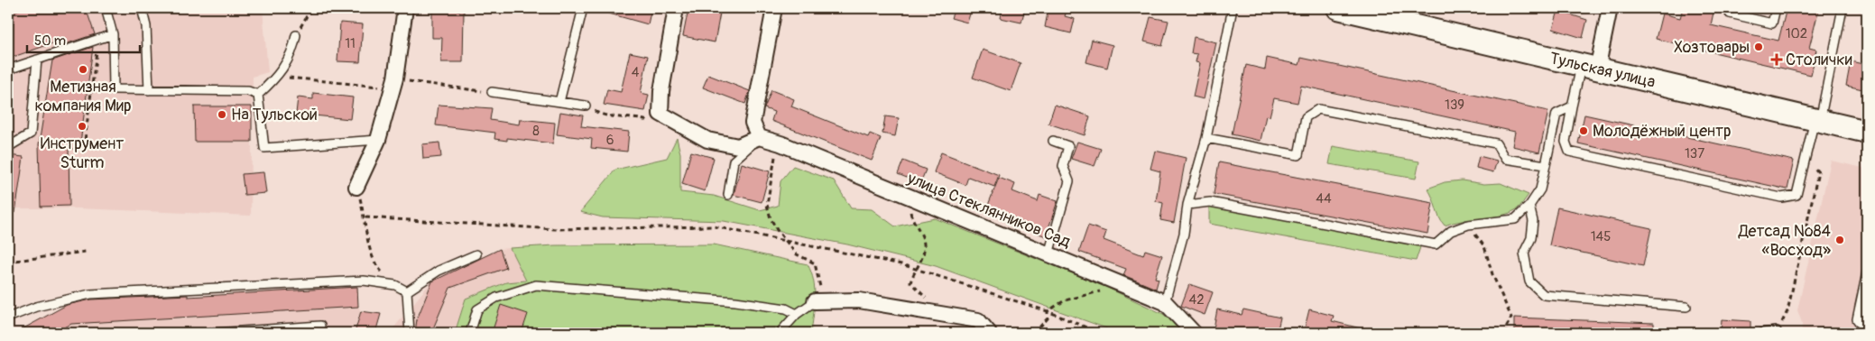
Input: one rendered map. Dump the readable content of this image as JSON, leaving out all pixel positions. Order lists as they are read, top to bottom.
{
  "streets": {
    "main road": ["Тульская улица"],
    "street": ["улица Стеклянников Сад"]
  },
  "places": {
    "other": [
      "Хозтовары",
      "Метизная компания Мир",
      "На Тульской",
      "Инструмент Sturm",
      "Молодёжный центр",
      "Детсад №84 «Восход»"
    ],
    "health": ["Столички"]
  },
  "house_numbers": [
    "102",
    "11",
    "4",
    "139",
    "8",
    "6",
    "137",
    "44",
    "145",
    "42"
  ],
  "scale_bar": "50 m"
}
